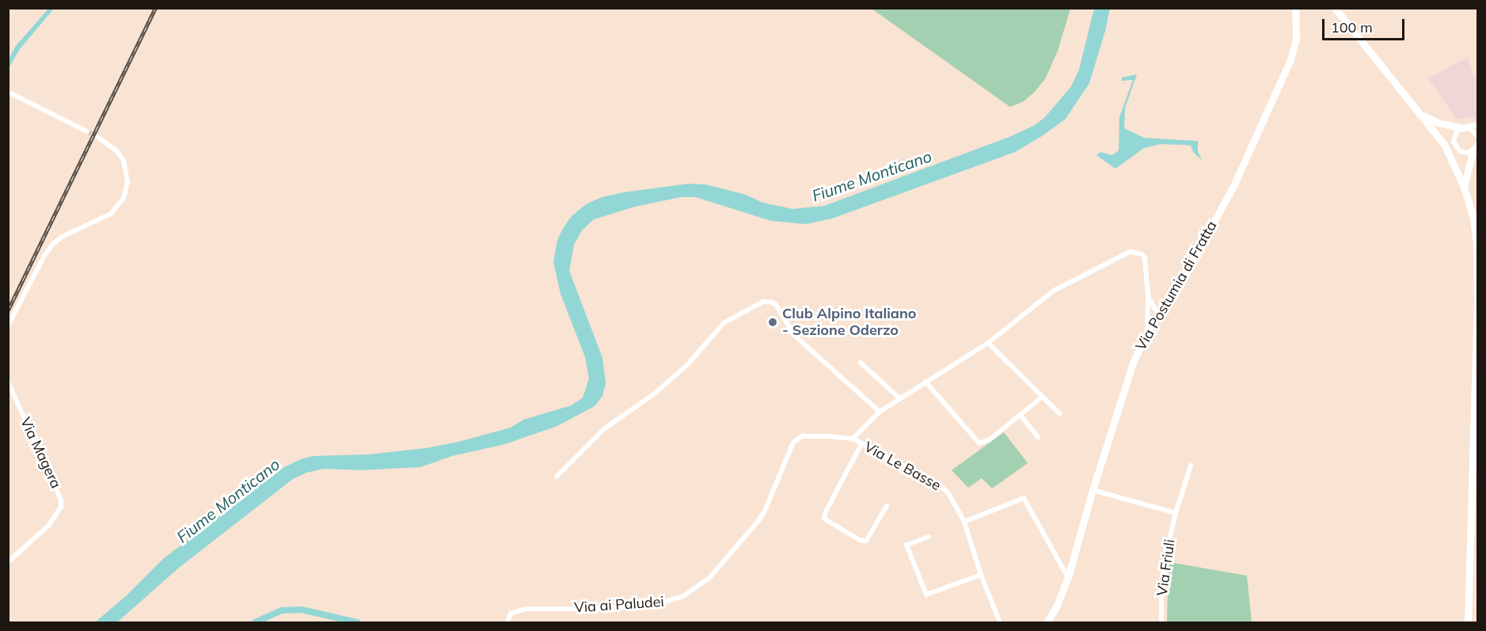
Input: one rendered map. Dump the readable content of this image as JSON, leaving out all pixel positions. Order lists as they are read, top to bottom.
{
  "streets": {
    "main road": ["Via Postumia di Fratta"],
    "street": [
      "Via Magera",
      "Via Le Basse",
      "Via Friuli",
      "Via ai Paludei"
    ]
  },
  "crossings": [
    ["Via Le Basse", "Via ai Paludei"]
  ],
  "water": ["Fiume Monticano"],
  "places": ["Club Alpino Italiano - Sezione Oderzo"],
  "scale_bar": "100 m"
}
